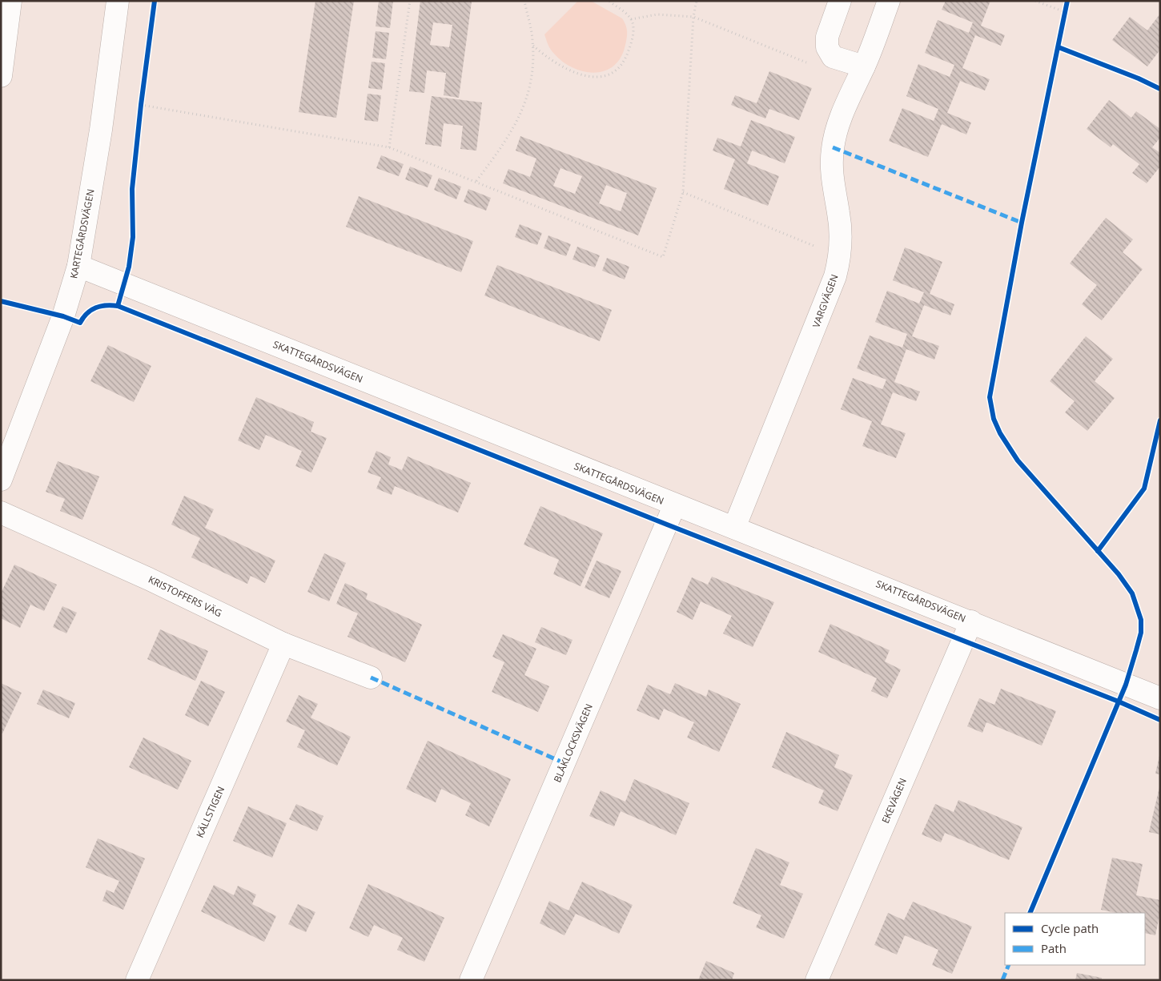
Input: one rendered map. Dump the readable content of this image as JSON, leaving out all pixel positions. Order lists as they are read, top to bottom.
{
  "streets": {
    "street": [
      "KARTEGÅRDSVÄGEN",
      "VARGVÄGEN",
      "SKATTEGÅRDSVÄGEN",
      "KRISTOFFERS VÄG",
      "BLÅKLOCKSVÄGEN",
      "EKEVÄGEN",
      "KÄLLSTIGEN"
    ]
  },
  "crossings": [
    ["KARTEGÅRDSVÄGEN", "SKATTEGÅRDSVÄGEN"],
    ["VARGVÄGEN", "SKATTEGÅRDSVÄGEN"],
    ["SKATTEGÅRDSVÄGEN", "BLÅKLOCKSVÄGEN"],
    ["SKATTEGÅRDSVÄGEN", "EKEVÄGEN"],
    ["KRISTOFFERS VÄG", "KÄLLSTIGEN"]
  ],
  "legend": ["Cycle path", "Path"]
}
